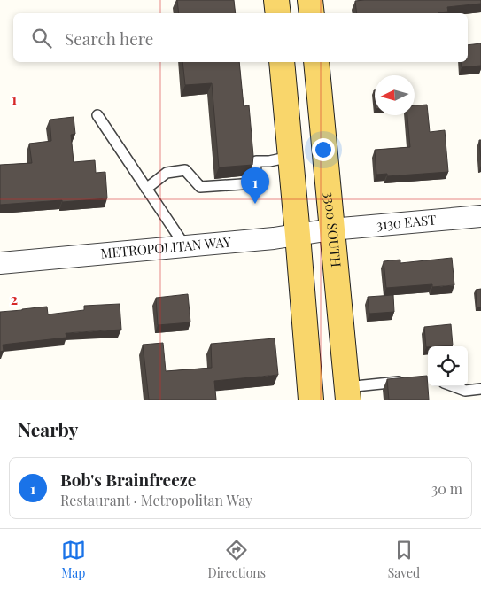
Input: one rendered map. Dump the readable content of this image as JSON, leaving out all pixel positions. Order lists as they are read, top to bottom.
{
  "streets": {
    "main road": ["3300 SOUTH"],
    "street": ["3130 EAST", "METROPOLITAN WAY"]
  },
  "crossings": [
    ["3130 EAST", "3300 SOUTH"],
    ["3130 EAST", "METROPOLITAN WAY"],
    ["3300 SOUTH", "METROPOLITAN WAY"]
  ],
  "north": "left",
  "page": {
    "search": "Search here",
    "pins": "1",
    "heading": "Nearby",
    "list": [
      {
        "mark": "1",
        "name": "Bob's Brainfreeze",
        "note": "Restaurant · Metropolitan Way",
        "value": "30 m"
      }
    ],
    "nav": ["Map", "Directions", "Saved"]
  },
  "grid": {
    "rows": ["1", "2"]
  }
}
